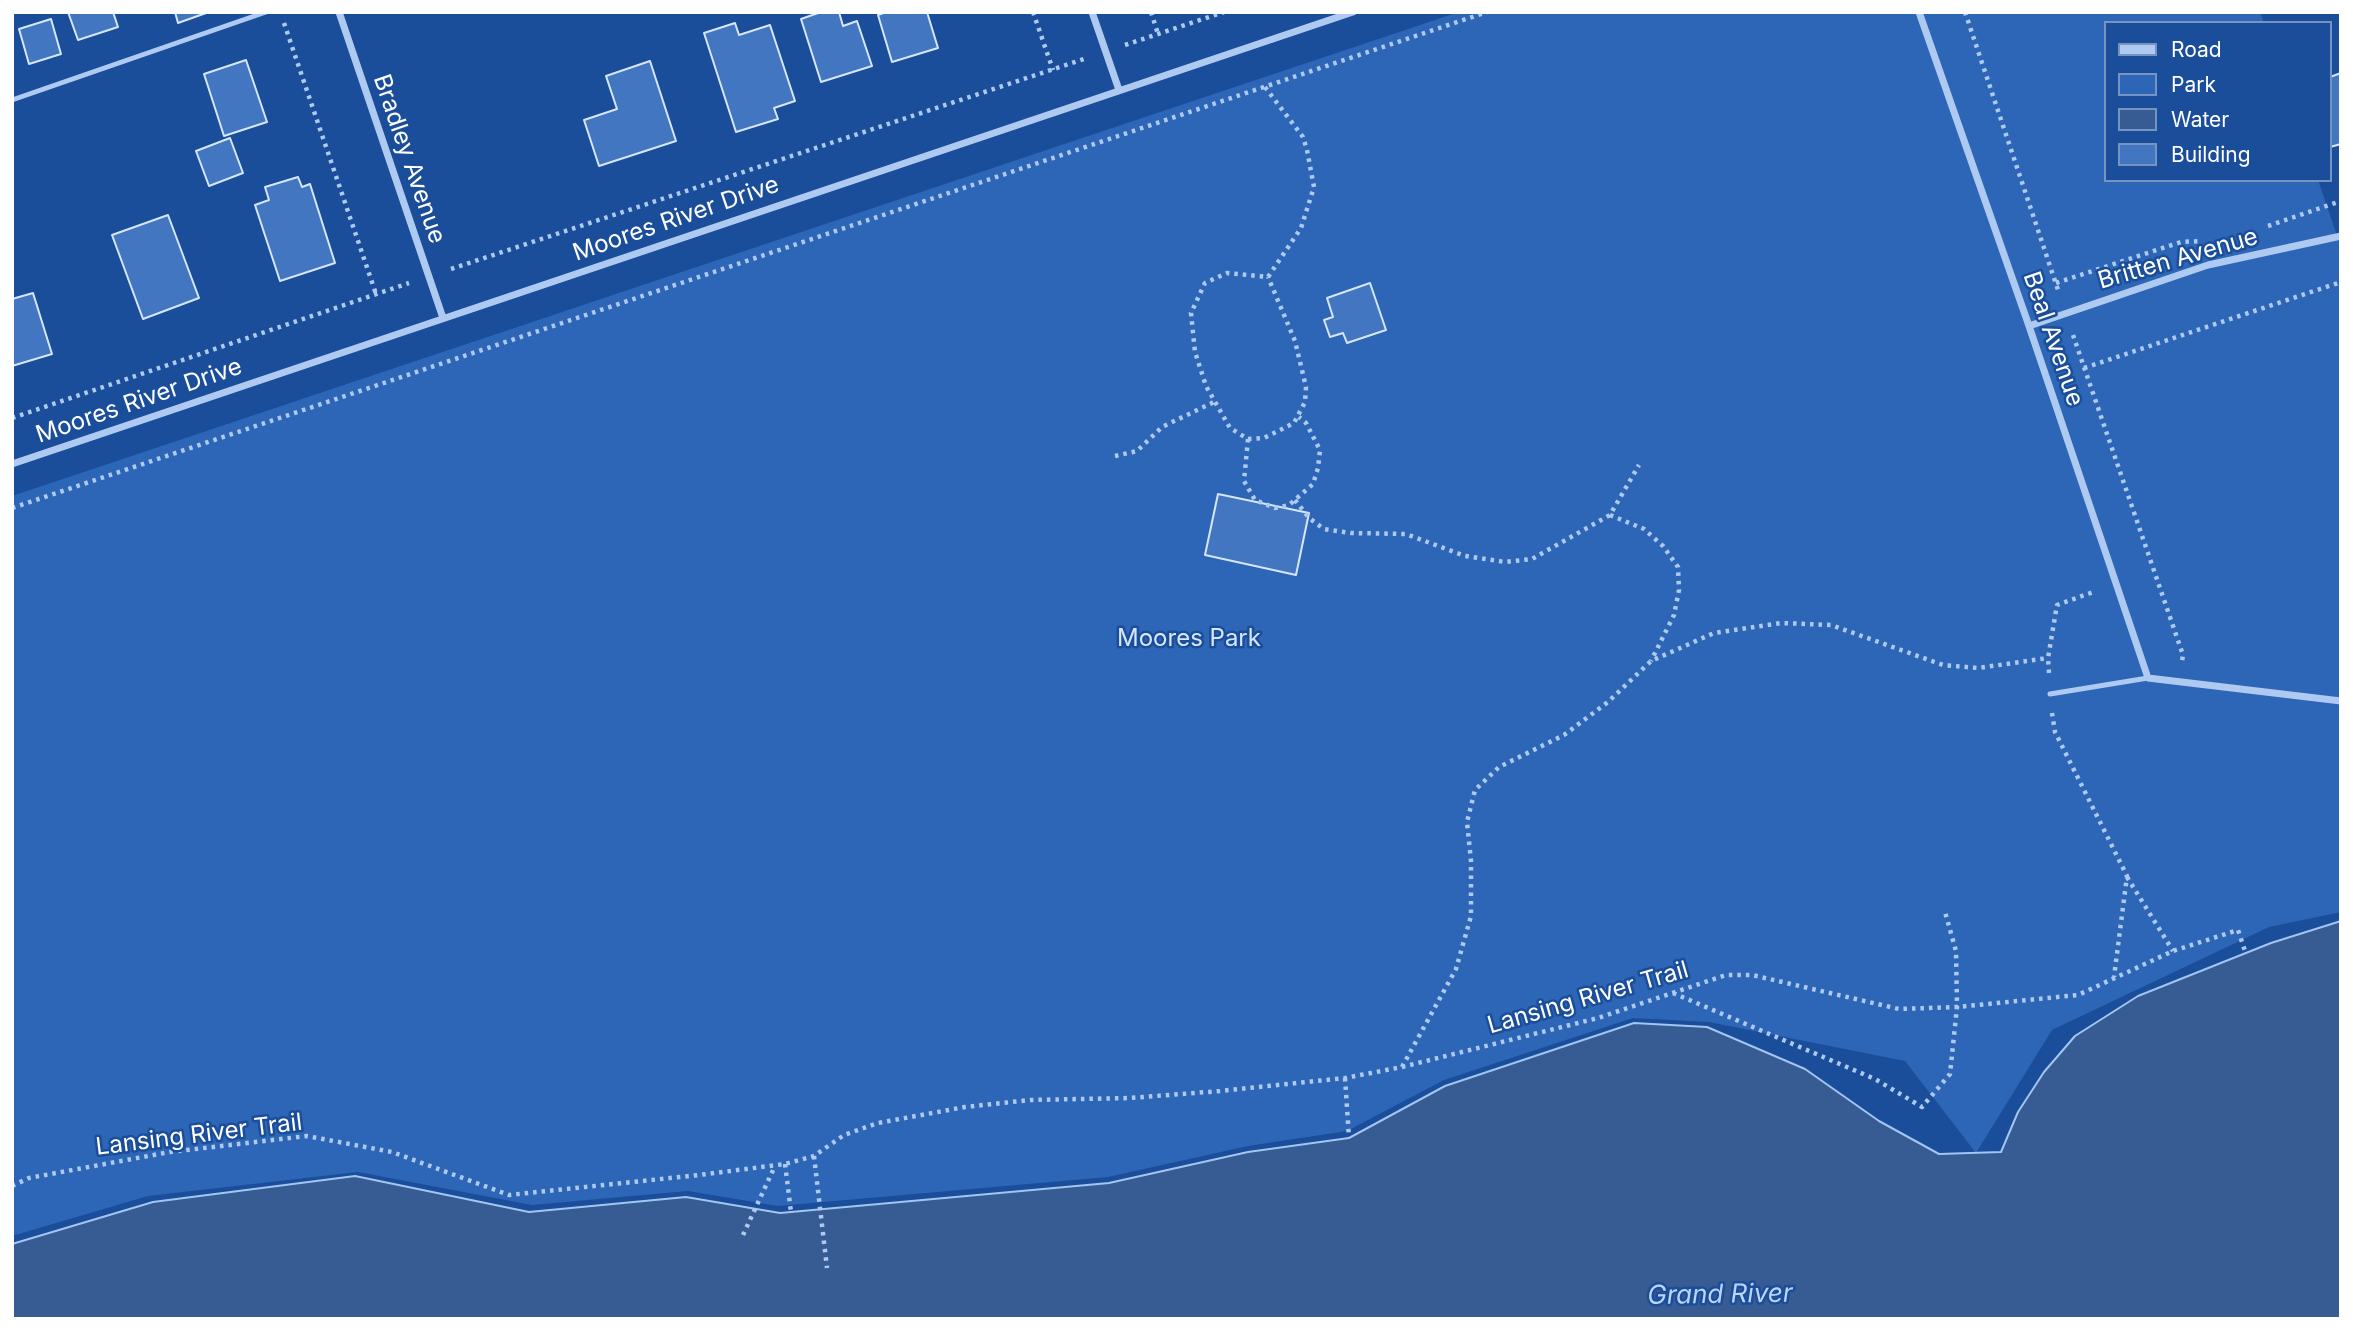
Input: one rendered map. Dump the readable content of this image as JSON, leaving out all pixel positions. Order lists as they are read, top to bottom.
{
  "streets": {
    "street": [
      "Bradley Avenue",
      "Moores River Drive",
      "Britten Avenue",
      "Beal Avenue"
    ],
    "path": ["Lansing River Trail"]
  },
  "crossings": [
    ["Bradley Avenue", "Moores River Drive"],
    ["Britten Avenue", "Beal Avenue"]
  ],
  "water": ["Grand River"],
  "parks": ["Moores Park"],
  "legend": [
    "Road",
    "Park",
    "Water",
    "Building"
  ]
}
